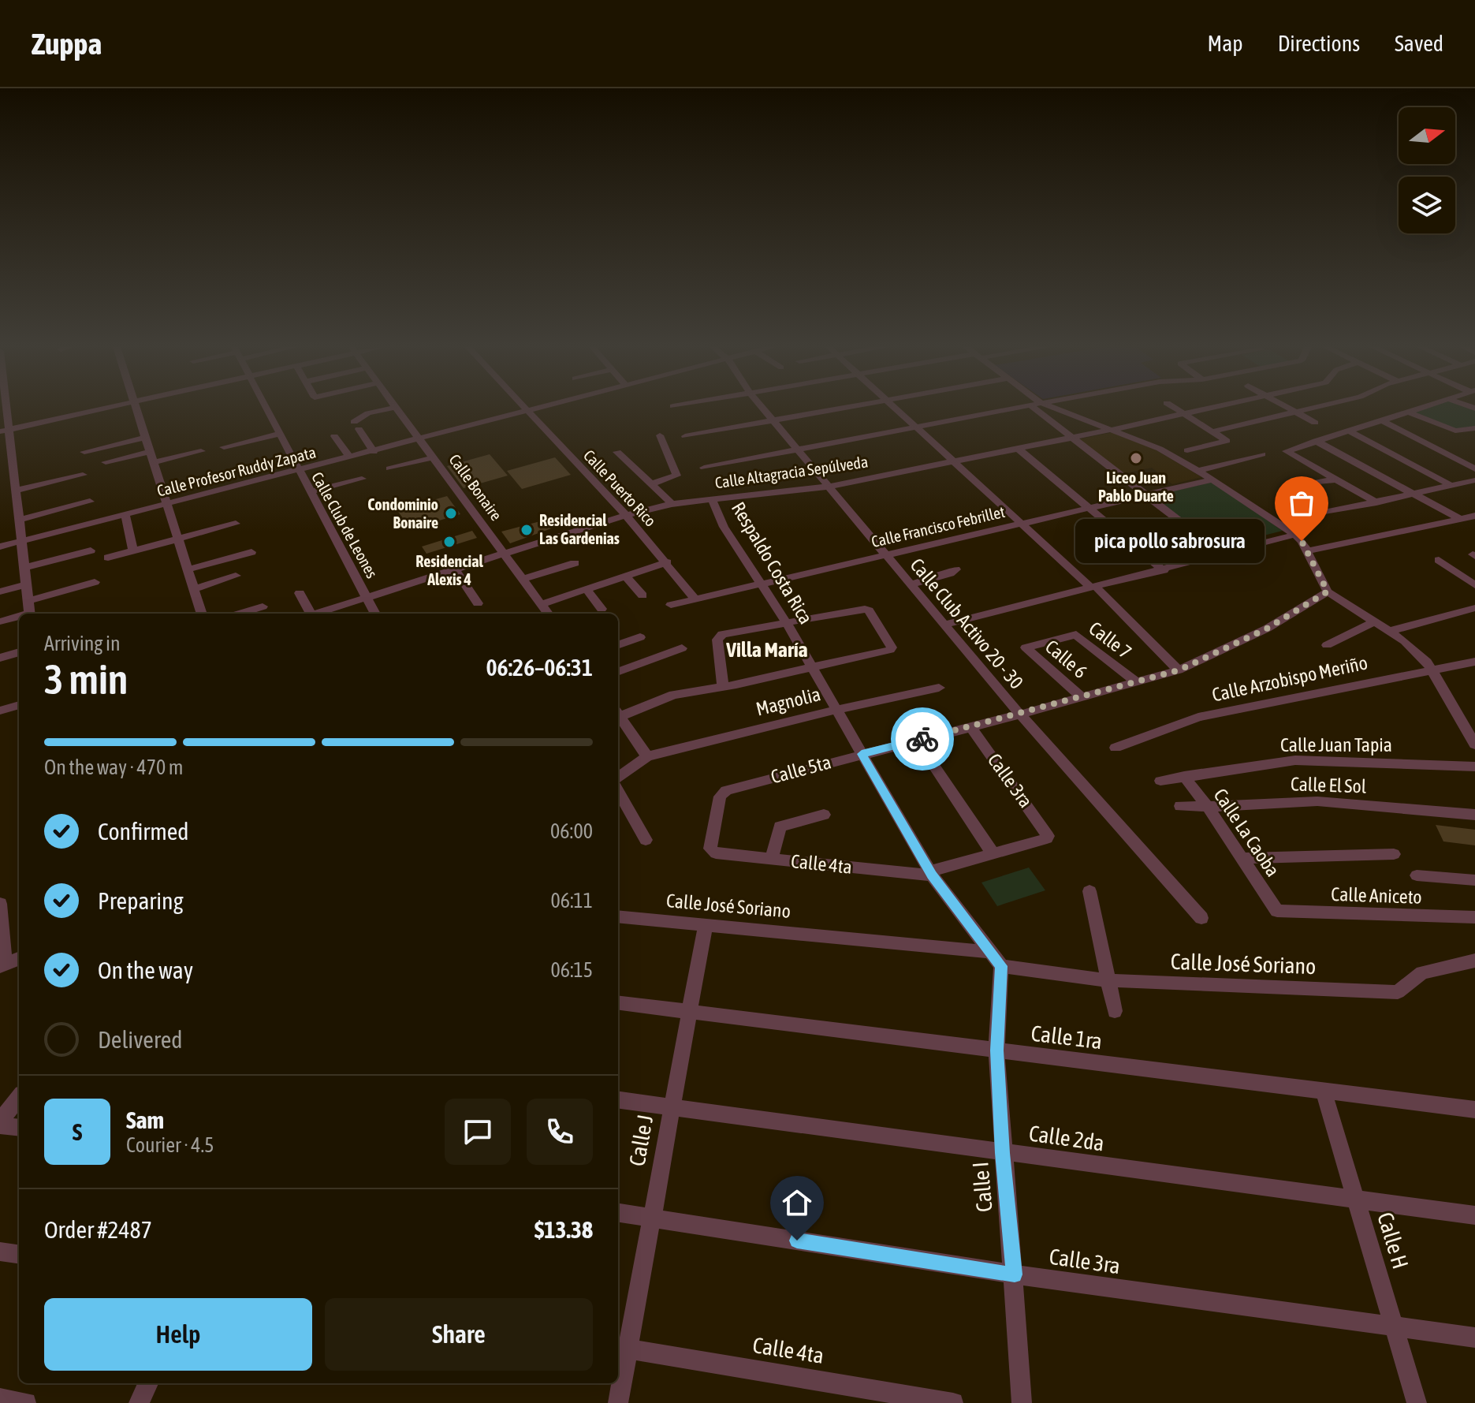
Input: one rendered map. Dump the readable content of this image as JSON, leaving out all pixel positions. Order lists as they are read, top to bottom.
{
  "streets": {
    "street": [
      "Calle Profesor Ruddy Zapata",
      "Calle Altagracia Sepúlveda",
      "Calle Bonaire",
      "Calle Puerto Rico",
      "Calle Club de Leones",
      "Calle Francisco Febrillet",
      "Respaldo Costa Rica",
      "Calle Club Activo 20 - 30",
      "Calle 7",
      "Calle 6",
      "Calle Arzobispo Meriño",
      "Magnolia",
      "Calle Juan Tapia",
      "Calle 5ta",
      "Calle 3ra",
      "Calle El Sol",
      "Calle La Caoba",
      "Calle 4ta",
      "Calle Aniceto",
      "Calle José Soriano",
      "Calle 1ra",
      "Calle 2da",
      "Calle J",
      "Calle I",
      "Calle H"
    ]
  },
  "crossings": [
    ["Calle Profesor Ruddy Zapata", "Calle Bonaire"],
    ["Calle Profesor Ruddy Zapata", "Calle Puerto Rico"],
    ["Calle Profesor Ruddy Zapata", "Calle Club de Leones"],
    ["Calle Altagracia Sepúlveda", "Calle Bonaire"],
    ["Calle Altagracia Sepúlveda", "Calle Puerto Rico"],
    ["Calle Altagracia Sepúlveda", "Calle Club de Leones"],
    ["Calle Altagracia Sepúlveda", "Respaldo Costa Rica"],
    ["Calle Altagracia Sepúlveda", "Calle Club Activo 20 - 30"],
    ["Calle Puerto Rico", "Calle Francisco Febrillet"],
    ["Calle Francisco Febrillet", "Respaldo Costa Rica"],
    ["Calle Francisco Febrillet", "Calle Club Activo 20 - 30"],
    ["Respaldo Costa Rica", "Magnolia"],
    ["Respaldo Costa Rica", "Calle 5ta"],
    ["Respaldo Costa Rica", "Calle 4ta"],
    ["Respaldo Costa Rica", "Calle José Soriano"],
    ["Respaldo Costa Rica", "Calle I"],
    ["Calle Club Activo 20 - 30", "Calle 5ta"],
    ["Calle 7", "Calle 6"],
    ["Calle 7", "Calle 5ta"],
    ["Calle 6", "Calle 5ta"],
    ["Calle Juan Tapia", "Calle La Caoba"],
    ["Calle 5ta", "Calle 3ra"],
    ["Calle 5ta", "Calle 4ta"],
    ["Calle 3ra", "Calle J"],
    ["Calle 3ra", "Calle I"],
    ["Calle 3ra", "Calle H"],
    ["Calle El Sol", "Calle La Caoba"],
    ["Calle La Caoba", "Calle Aniceto"],
    ["Calle 4ta", "Calle J"],
    ["Calle José Soriano", "Calle J"],
    ["Calle José Soriano", "Calle I"],
    ["Calle 1ra", "Calle J"],
    ["Calle 1ra", "Calle I"],
    ["Calle 1ra", "Calle H"],
    ["Calle 2da", "Calle J"],
    ["Calle 2da", "Calle I"],
    ["Calle 2da", "Calle H"]
  ],
  "districts": ["Villa María"],
  "places": [
    "Liceo Juan Pablo Duarte",
    "Condominio Bonaire",
    "Residencial Las Gardenias",
    "pica pollo sabrosura",
    "Residencial Alexis 4"
  ],
  "north": "right",
  "page": {
    "header": "Zuppa",
    "nav": ["Map", "Directions", "Saved"],
    "bubble": "pica pollo sabrosura",
    "heading": ["3 min", "Arriving in", "06:26–06:31"],
    "panel": [
      "Sam",
      "Courier · 4.5",
      "Order #2487",
      "$13.38"
    ],
    "bar": "On the way · 470 m",
    "list": [
      ["Confirmed", "06:00"],
      ["Preparing", "06:11"],
      ["On the way", "06:15"],
      "Delivered"
    ],
    "round": "S",
    "buttons": ["Help", "Share"]
  }
}
